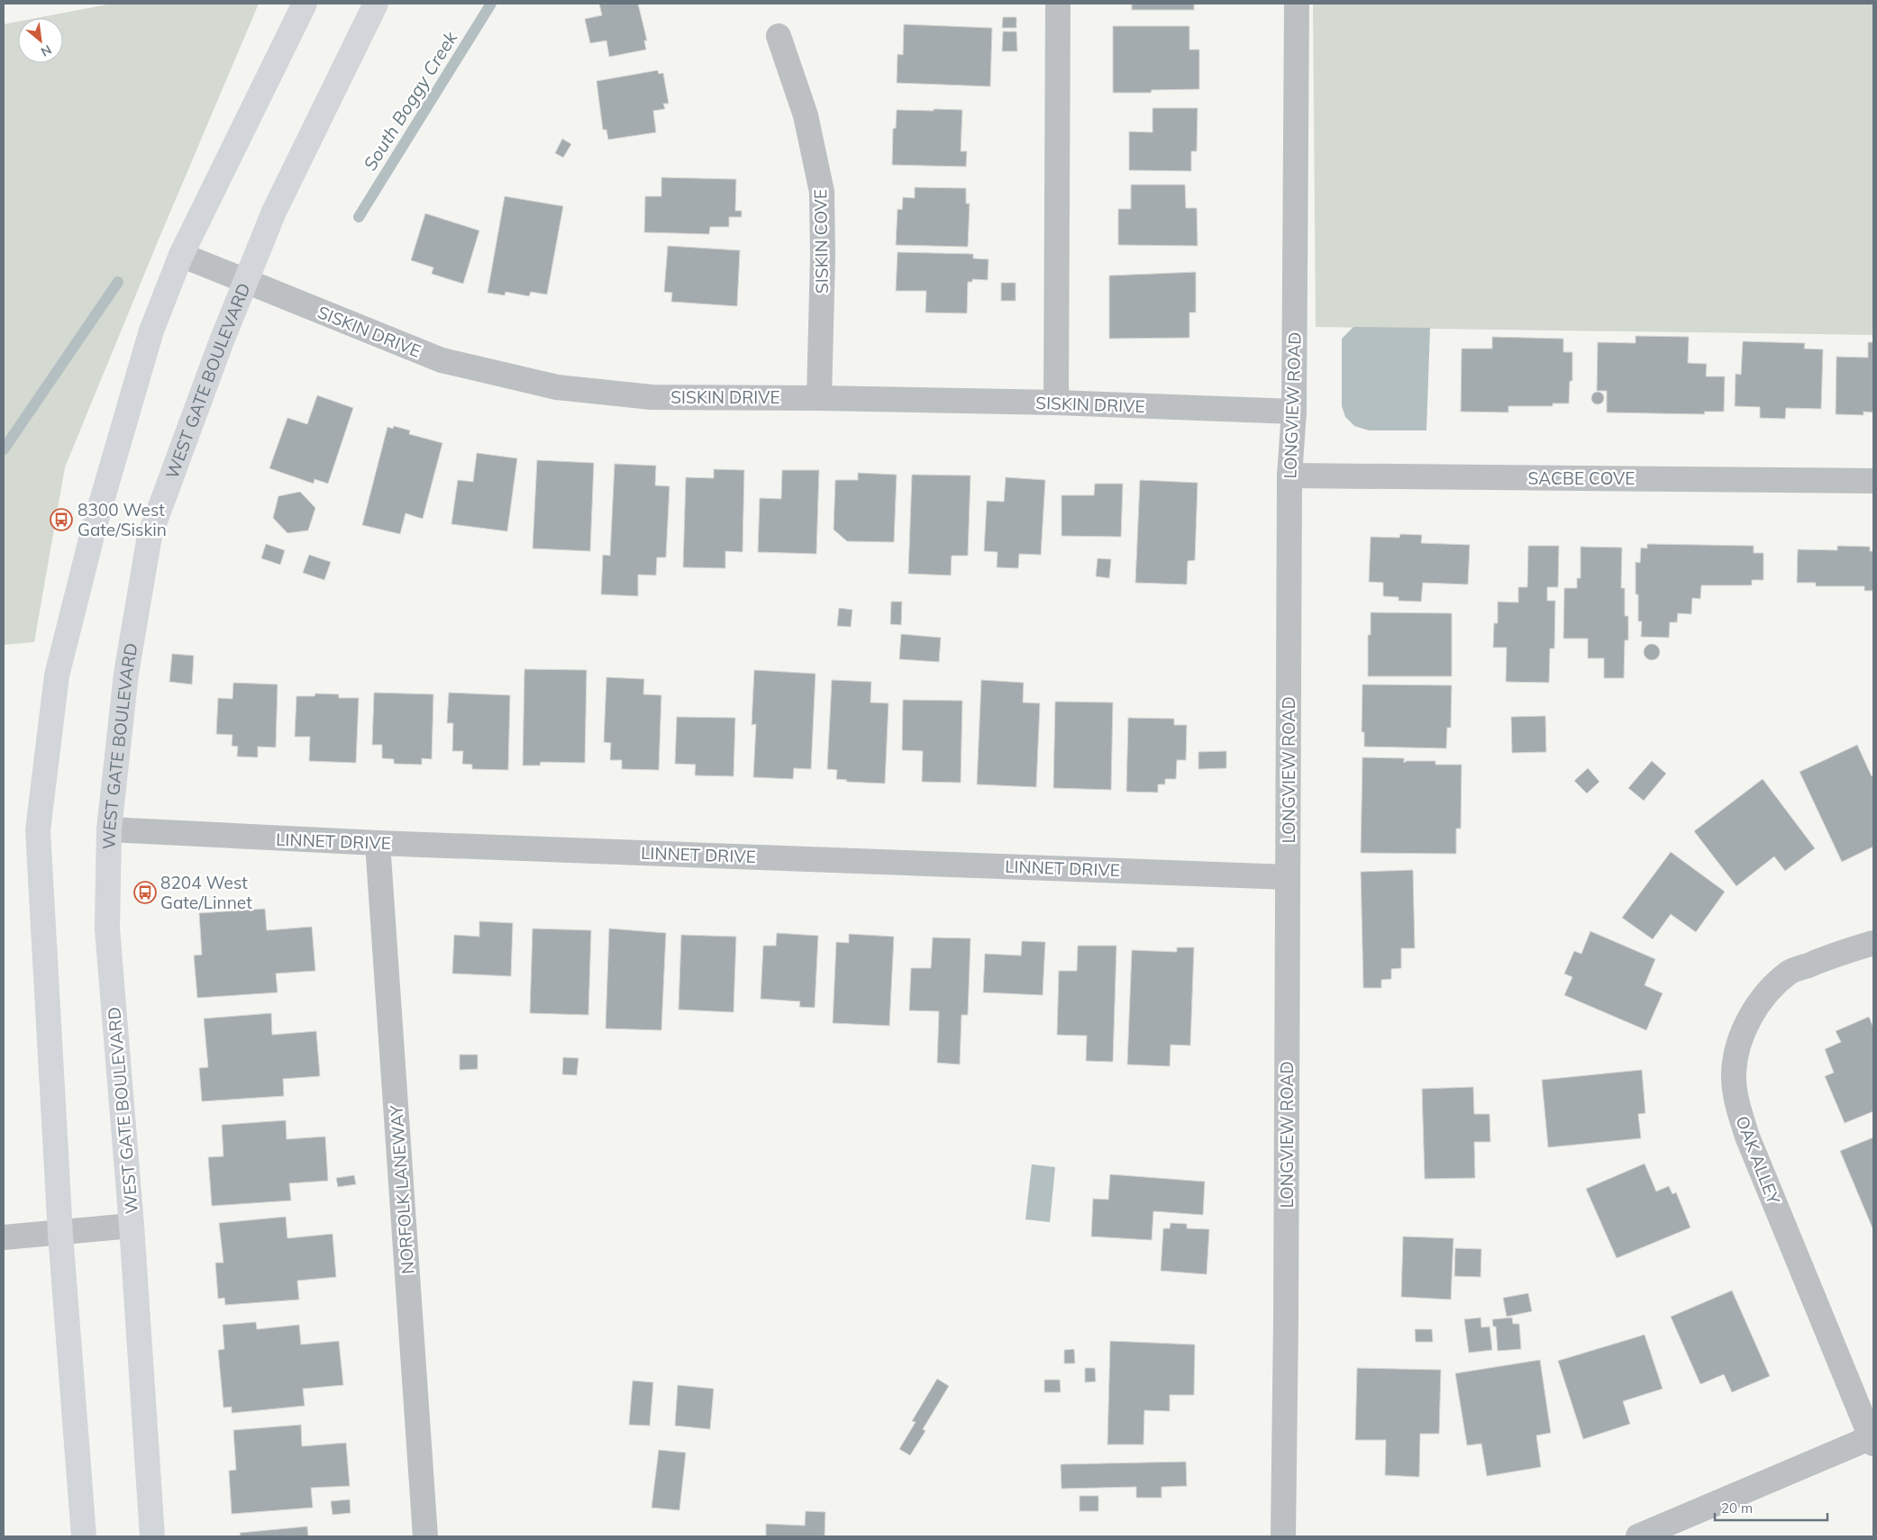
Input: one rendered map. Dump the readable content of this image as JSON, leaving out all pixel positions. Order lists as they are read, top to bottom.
{
  "streets": {
    "main road": ["WEST GATE BOULEVARD"],
    "street": [
      "SISKIN COVE",
      "SISKIN DRIVE",
      "LONGVIEW ROAD",
      "SACBE COVE",
      "LINNET DRIVE",
      "OAK ALLEY",
      "NORFOLK LANEWAY"
    ]
  },
  "crossings": [
    ["SISKIN COVE", "SISKIN DRIVE"],
    ["SISKIN DRIVE", "WEST GATE BOULEVARD"],
    ["SISKIN DRIVE", "LONGVIEW ROAD"],
    ["WEST GATE BOULEVARD", "LINNET DRIVE"],
    ["LONGVIEW ROAD", "SACBE COVE"],
    ["LONGVIEW ROAD", "LINNET DRIVE"],
    ["LINNET DRIVE", "NORFOLK LANEWAY"]
  ],
  "water": ["South Boggy Creek"],
  "places": {
    "bus stop": ["8300 West Gate/Siskin", "8204 West Gate/Linnet"]
  },
  "scale_bar": "20 m",
  "north": "bottom right"
}
